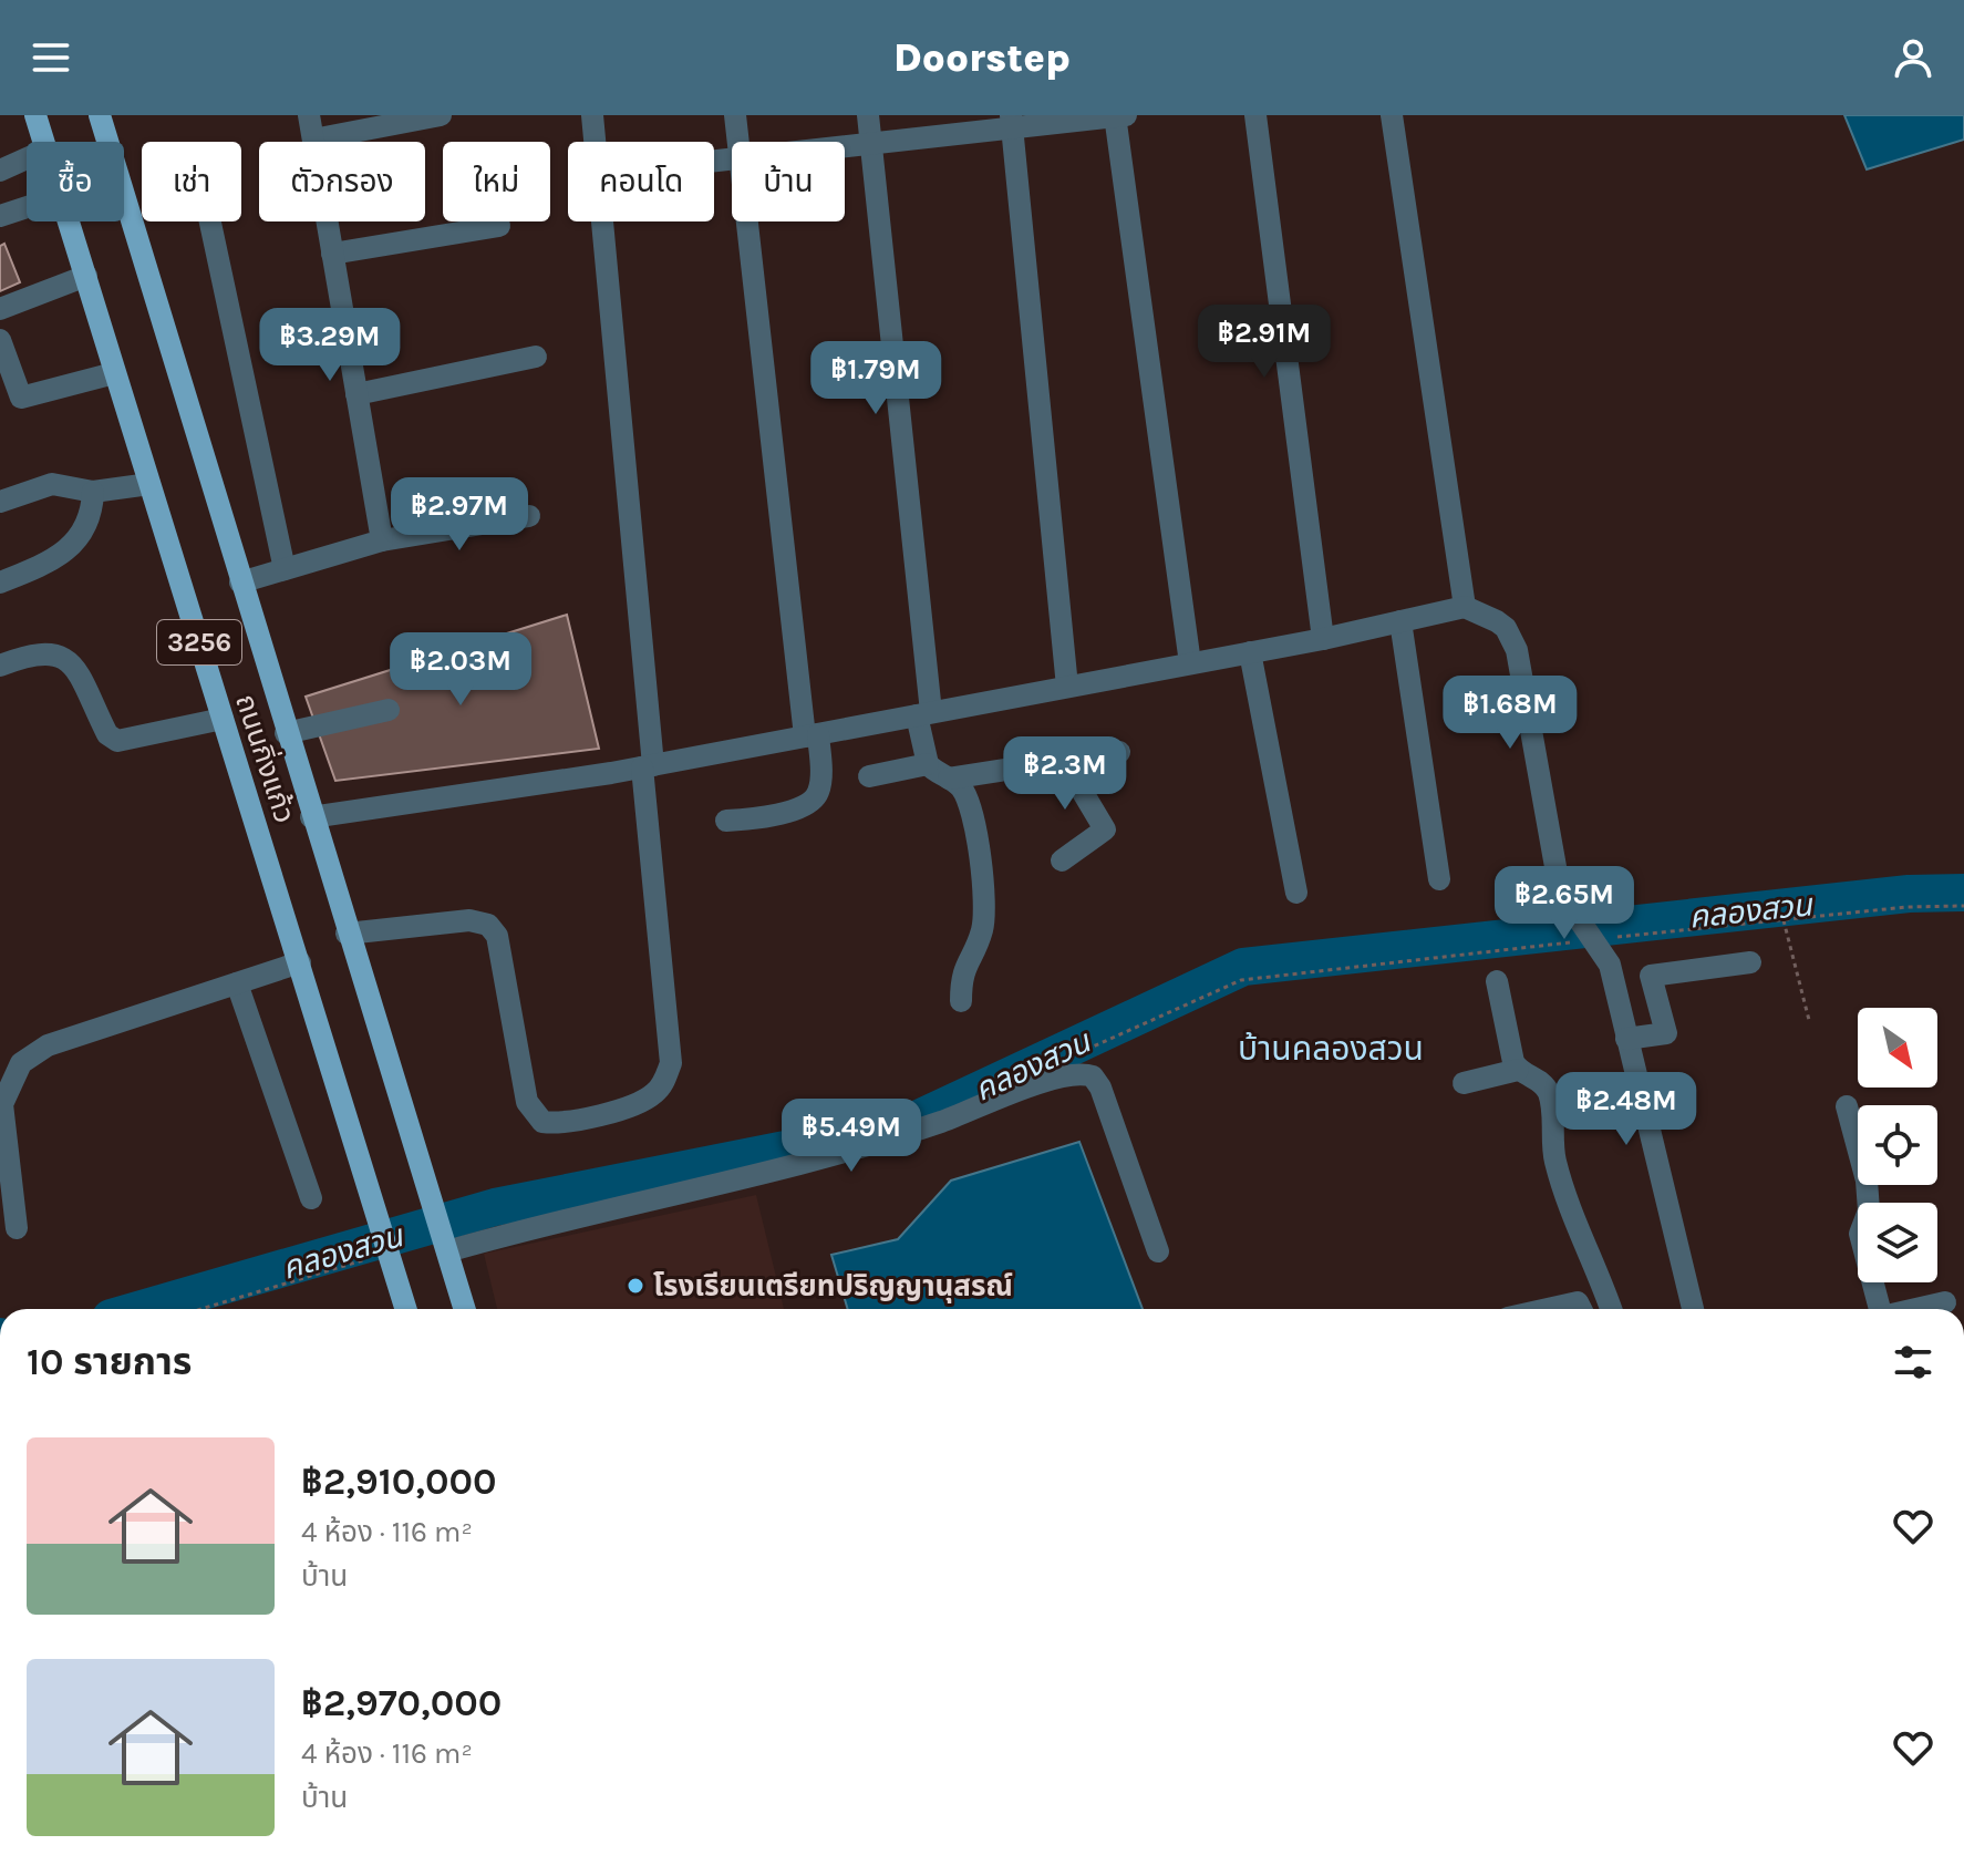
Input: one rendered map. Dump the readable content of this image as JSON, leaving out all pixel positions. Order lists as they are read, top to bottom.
{
  "streets": {
    "main road": ["3256", "ถนนกิ่งแก้ว"]
  },
  "districts": ["บ้านคลองสวน"],
  "water": ["คลองสวน"],
  "places": ["โรงเรียนเตรียทปริญญานุสรณ์"],
  "north": "bottom right",
  "page": {
    "header": "Doorstep",
    "chip": [
      "ซื้อ",
      "เช่า",
      "ตัวกรอง",
      "ใหม่",
      "คอนโด",
      "บ้าน"
    ],
    "price": [
      "฿2.91M",
      "฿3.29M",
      "฿1.79M",
      "฿2.97M",
      "฿2.03M",
      "฿1.68M",
      "฿2.3M",
      "฿2.65M",
      "฿2.48M",
      "฿5.49M"
    ],
    "heading": "10 รายการ",
    "list": [
      {
        "name": "฿2,910,000",
        "note": "4 ห้อง · 116 m² · บ้าน"
      },
      {
        "name": "฿2,970,000",
        "note": "4 ห้อง · 116 m² · บ้าน"
      }
    ]
  }
}
